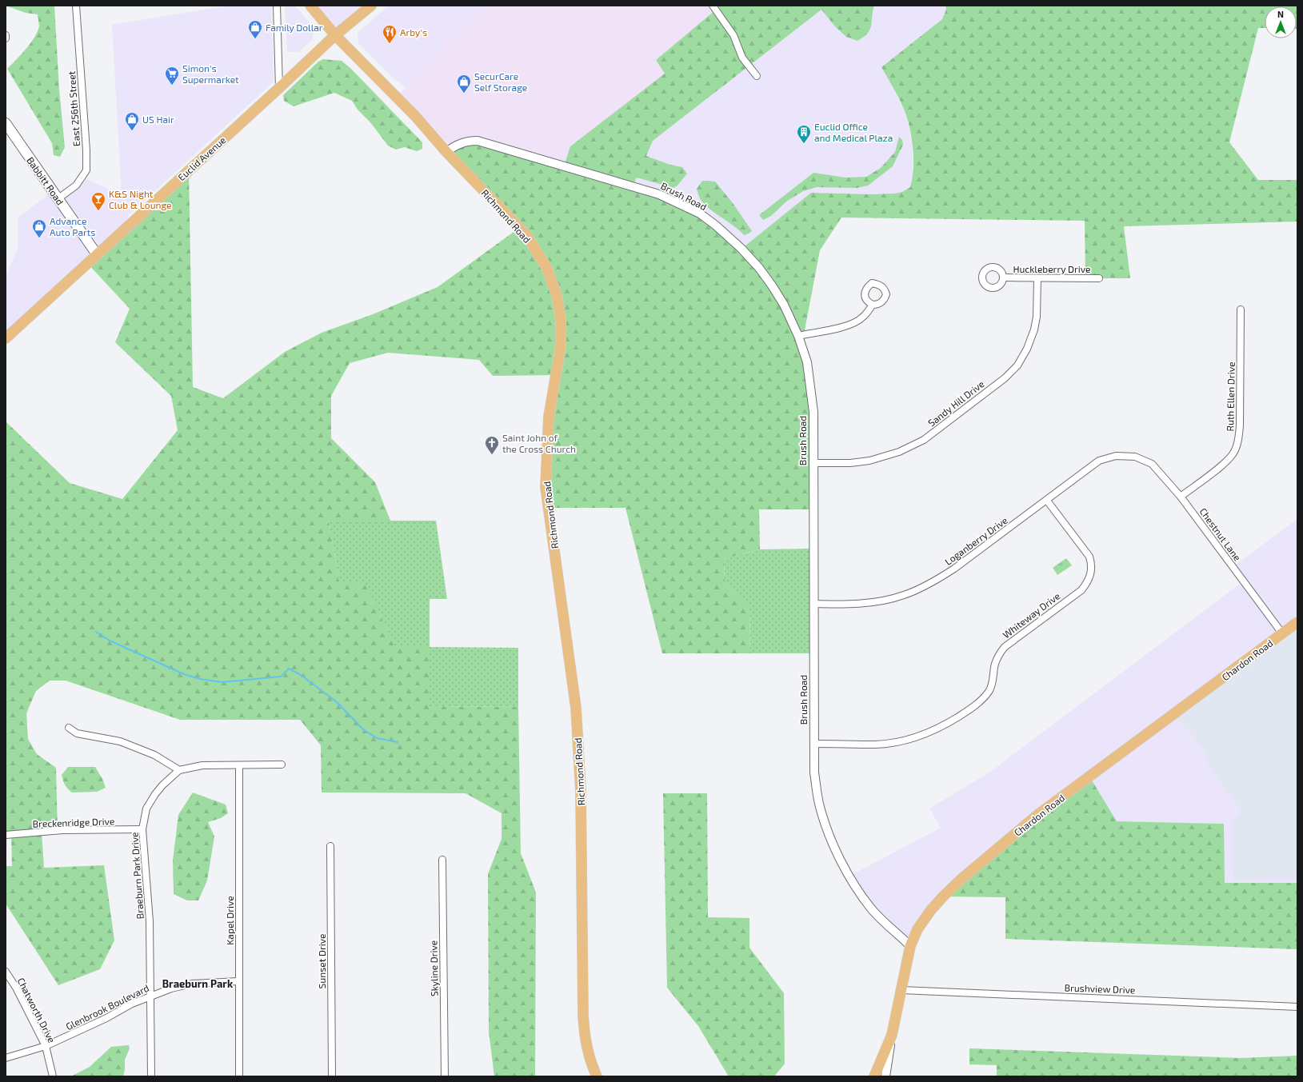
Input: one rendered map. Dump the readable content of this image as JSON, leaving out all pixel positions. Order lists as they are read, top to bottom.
{
  "streets": {
    "main road": [
      "Euclid Avenue",
      "Babbitt Road",
      "Richmond Road",
      "Chardon Road"
    ],
    "street": [
      "East 256th Street",
      "Brush Road",
      "Huckleberry Drive",
      "Ruth Ellen Drive",
      "Sandy Hill Drive",
      "Chestnut Lane",
      "Loganberry Drive",
      "Whiteway Drive",
      "Breckenridge Drive",
      "Braeburn Park Drive",
      "Kapel Drive",
      "Sunset Drive",
      "Skyline Drive",
      "Brushview Drive",
      "Glenbrook Boulevard",
      "Chatworth Drive"
    ]
  },
  "crossings": [
    ["East 256th Street", "Babbitt Road"],
    ["Euclid Avenue", "Babbitt Road"],
    ["Euclid Avenue", "Richmond Road"],
    ["Brush Road", "Richmond Road"],
    ["Brush Road", "Sandy Hill Drive"],
    ["Brush Road", "Loganberry Drive"],
    ["Brush Road", "Whiteway Drive"],
    ["Brush Road", "Chardon Road"],
    ["Huckleberry Drive", "Sandy Hill Drive"],
    ["Ruth Ellen Drive", "Chestnut Lane"],
    ["Chestnut Lane", "Loganberry Drive"],
    ["Chestnut Lane", "Chardon Road"],
    ["Loganberry Drive", "Whiteway Drive"],
    ["Chardon Road", "Brushview Drive"],
    ["Breckenridge Drive", "Braeburn Park Drive"],
    ["Braeburn Park Drive", "Kapel Drive"],
    ["Braeburn Park Drive", "Glenbrook Boulevard"],
    ["Kapel Drive", "Glenbrook Boulevard"],
    ["Glenbrook Boulevard", "Chatworth Drive"]
  ],
  "districts": ["Braeburn Park"],
  "places": {
    "shop": [
      "Family Dollar",
      "SecurCare Self Storage",
      "US Hair",
      "Advance Auto Parts"
    ],
    "restaurant": ["Arby's"],
    "supermarket": ["Simon's Supermarket"],
    "building": ["Euclid Office and Medical Plaza"],
    "bar": ["K&S Night Club & Lounge"],
    "church": ["Saint John of the Cross Church"]
  },
  "north": "top"
}
